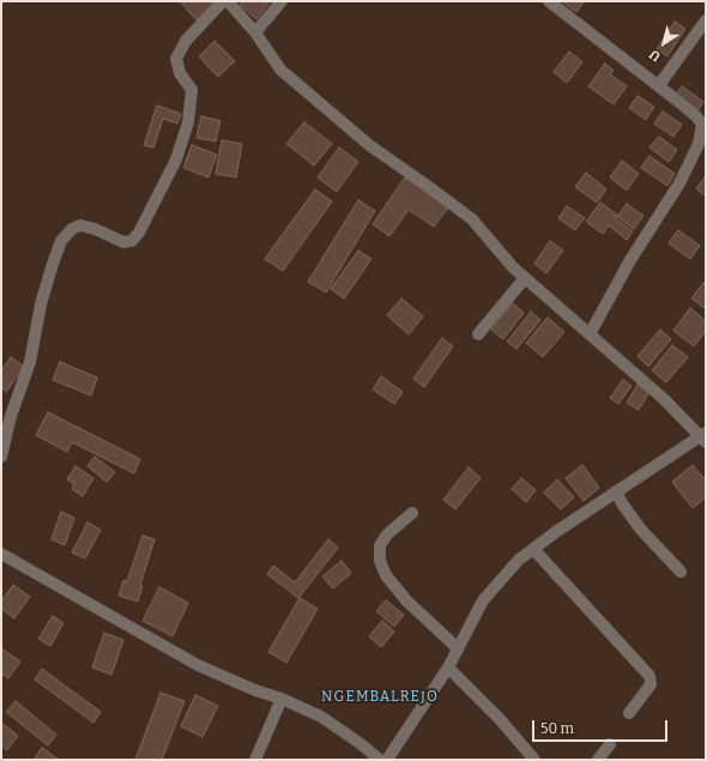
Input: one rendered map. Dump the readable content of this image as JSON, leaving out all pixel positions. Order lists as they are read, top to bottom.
{
  "districts": ["NGEMBALREJO"],
  "scale_bar": "50 m",
  "north": "bottom left"
}
